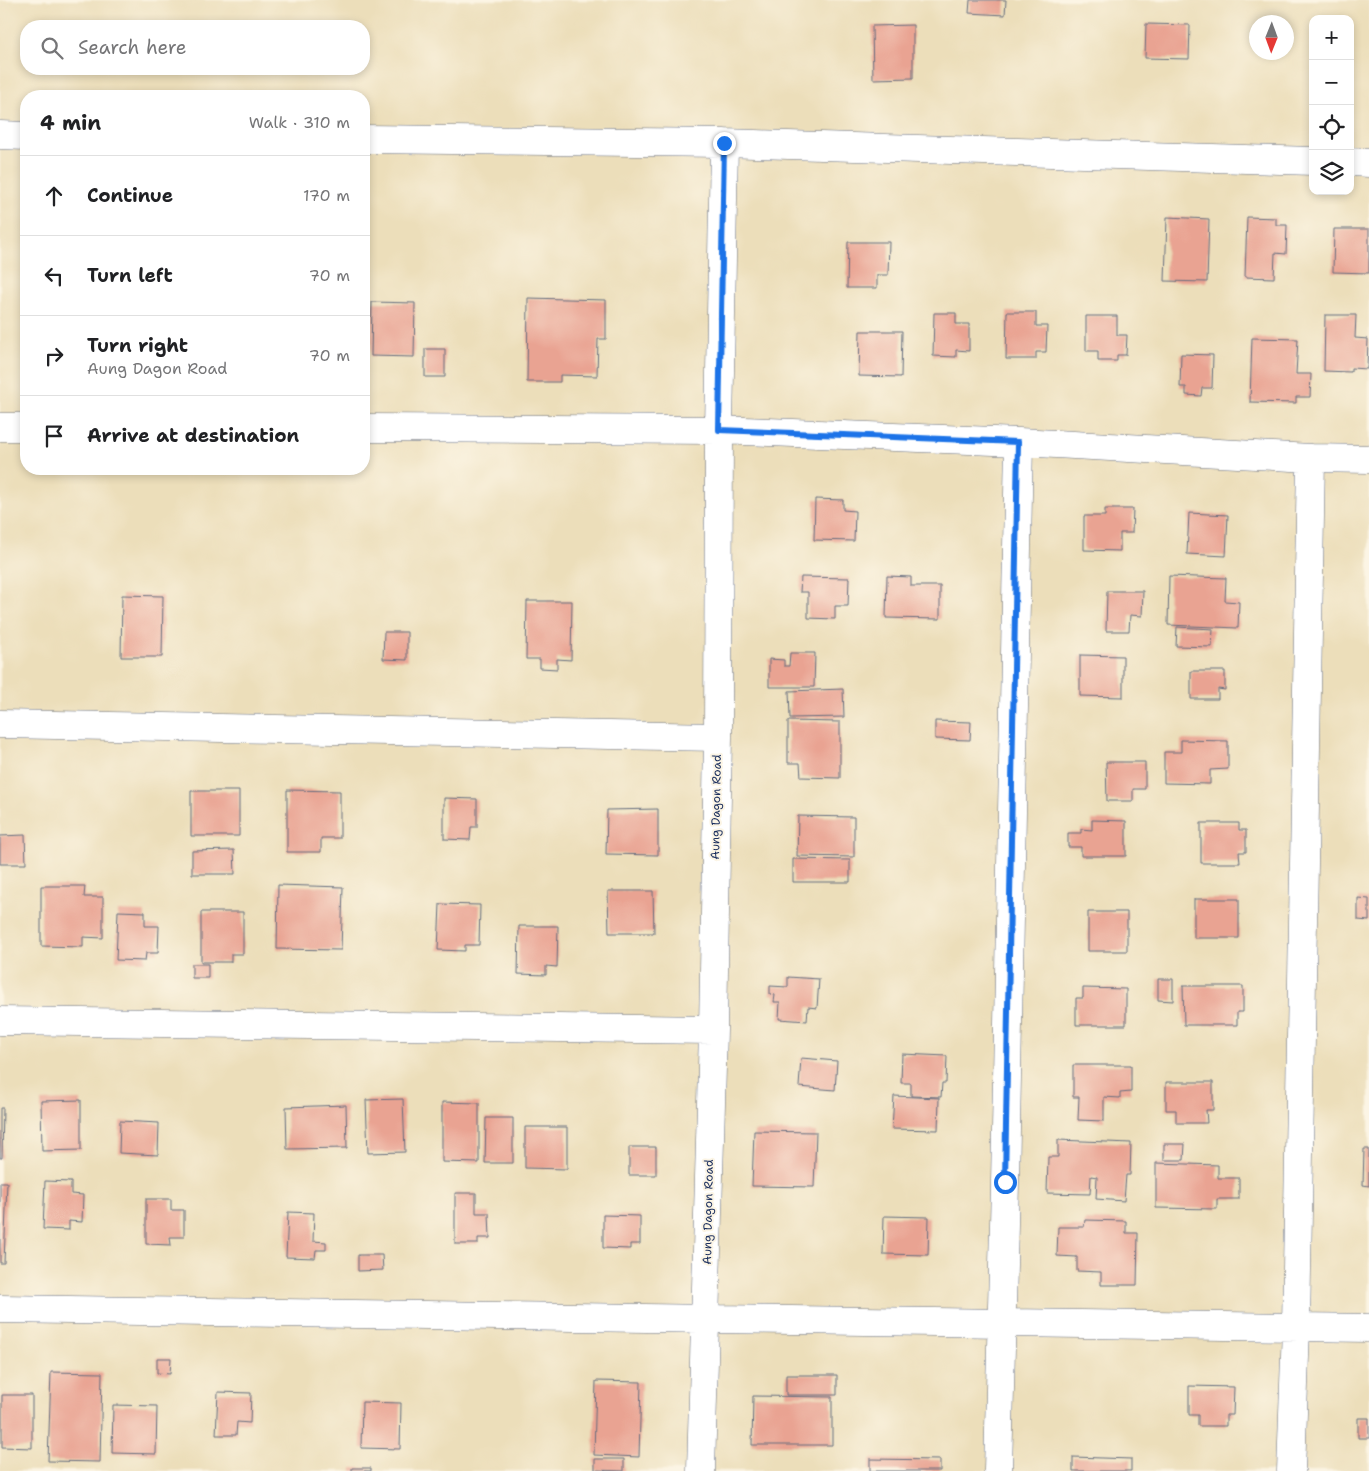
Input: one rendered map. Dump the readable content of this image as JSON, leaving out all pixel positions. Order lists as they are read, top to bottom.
{
  "streets": {
    "street": ["Aung Dagon Road"]
  },
  "north": "bottom",
  "page": {
    "map_buttons": ["+", "−"],
    "search": "Search here",
    "heading": ["4 min", "Walk · 310 m"],
    "list": [
      ["Continue", "170 m"],
      ["Turn left", "70 m"],
      ["Turn right", "Aung Dagon Road", "70 m"],
      "Arrive at destination"
    ]
  }
}
